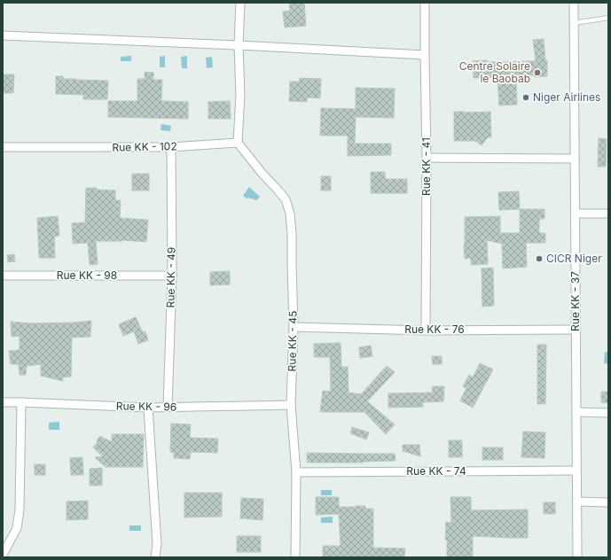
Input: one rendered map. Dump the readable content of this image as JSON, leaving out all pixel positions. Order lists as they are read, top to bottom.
{
  "streets": {
    "street": [
      "Rue KK - 102",
      "Rue KK - 41",
      "Rue KK - 98",
      "Rue KK - 49",
      "Rue KK - 37",
      "Rue KK - 76",
      "Rue KK - 45",
      "Rue KK - 96",
      "Rue KK - 74"
    ]
  },
  "crossings": [
    ["Rue KK - 102", "Rue KK - 49"],
    ["Rue KK - 102", "Rue KK - 45"],
    ["Rue KK - 41", "Rue KK - 76"],
    ["Rue KK - 98", "Rue KK - 49"],
    ["Rue KK - 49", "Rue KK - 96"],
    ["Rue KK - 37", "Rue KK - 76"],
    ["Rue KK - 37", "Rue KK - 74"],
    ["Rue KK - 76", "Rue KK - 45"],
    ["Rue KK - 45", "Rue KK - 96"],
    ["Rue KK - 45", "Rue KK - 74"]
  ],
  "places": ["Centre Solaire le Baobab", "Niger Airlines", "CICR Niger"]
}
